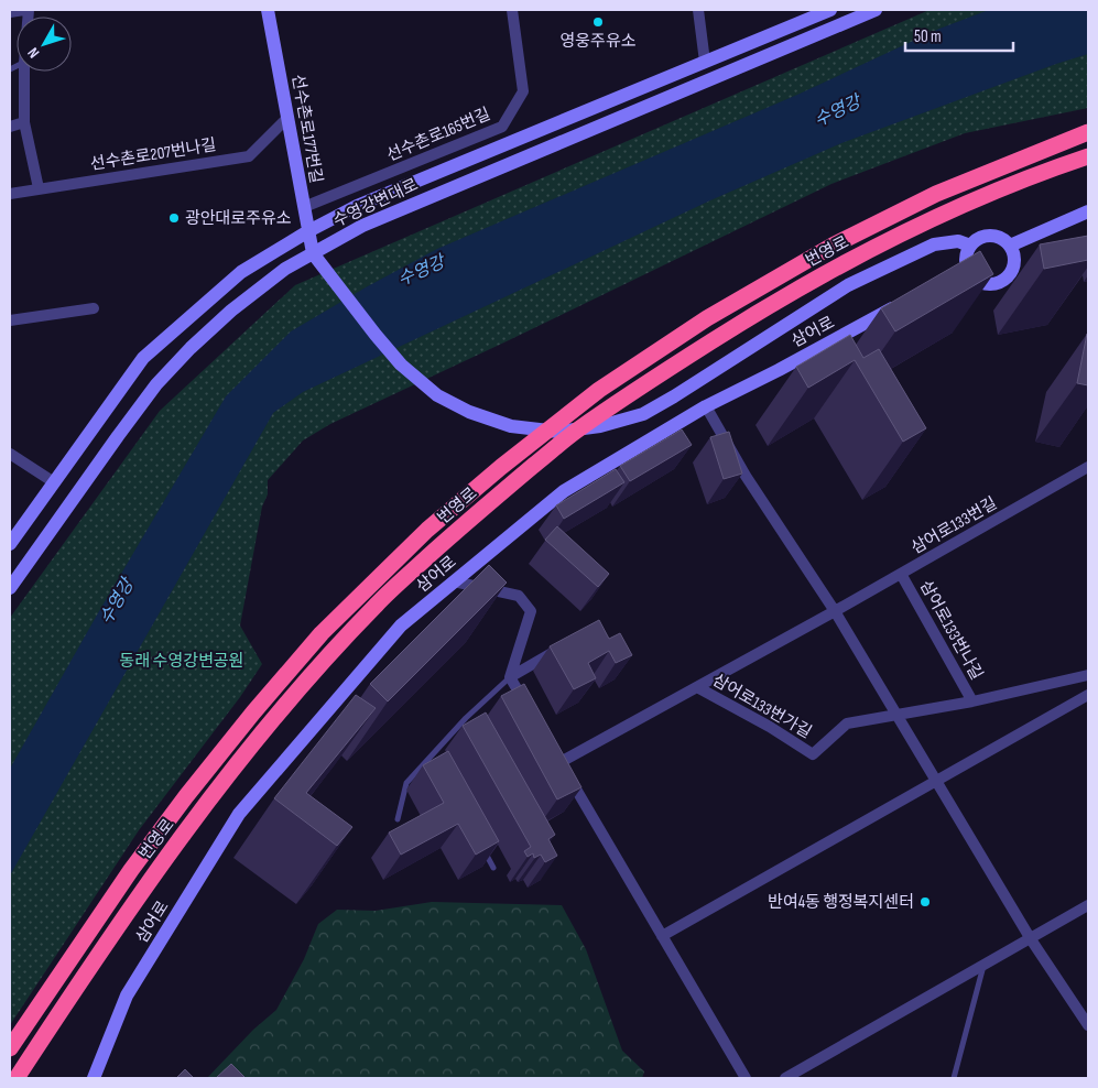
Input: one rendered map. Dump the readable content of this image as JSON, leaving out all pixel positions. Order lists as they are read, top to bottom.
{
  "streets": {
    "highway": ["번영로"],
    "main road": ["선수촌로177번길", "수영강변대로", "삼어로"],
    "street": [
      "선수촌로165번길",
      "선수촌로207번나길",
      "삼어로133번길",
      "삼어로133번나길",
      "삼어로133번가길"
    ]
  },
  "crossings": [
    ["선수촌로177번길", "선수촌로165번길"],
    ["선수촌로177번길", "선수촌로207번나길"],
    ["선수촌로177번길", "수영강변대로"],
    ["삼어로133번길", "삼어로133번나길"],
    ["삼어로133번길", "삼어로133번가길"]
  ],
  "water": ["수영강"],
  "parks": ["동래 수영강변공원"],
  "places": ["영웅주유소", "광안대로주유소", "반여4동 행정복지센터"],
  "scale_bar": "50 m",
  "north": "bottom left"
}
